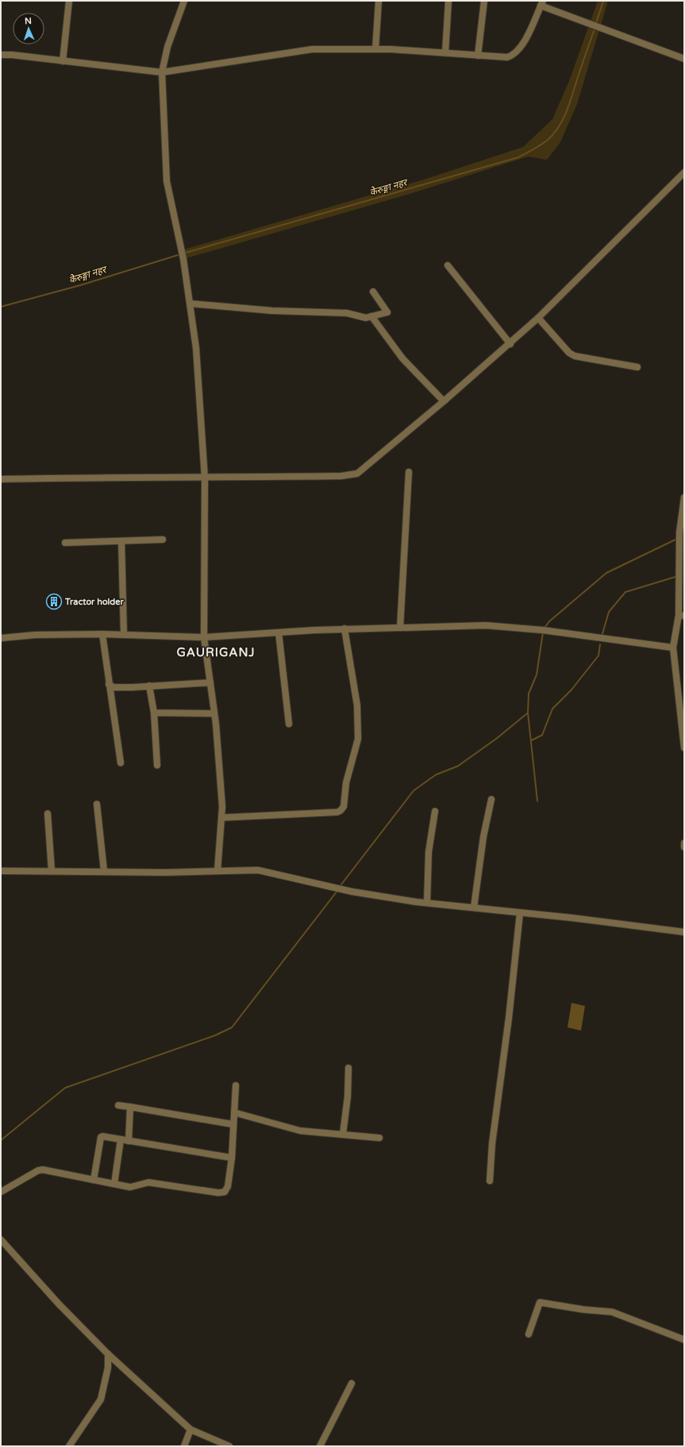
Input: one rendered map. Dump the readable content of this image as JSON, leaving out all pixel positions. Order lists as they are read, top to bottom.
{
  "districts": ["GAURIGANJ"],
  "water": ["केेरुङ्गा नहर"],
  "places": {
    "building": ["Tractor holder"]
  },
  "north": "top"
}
